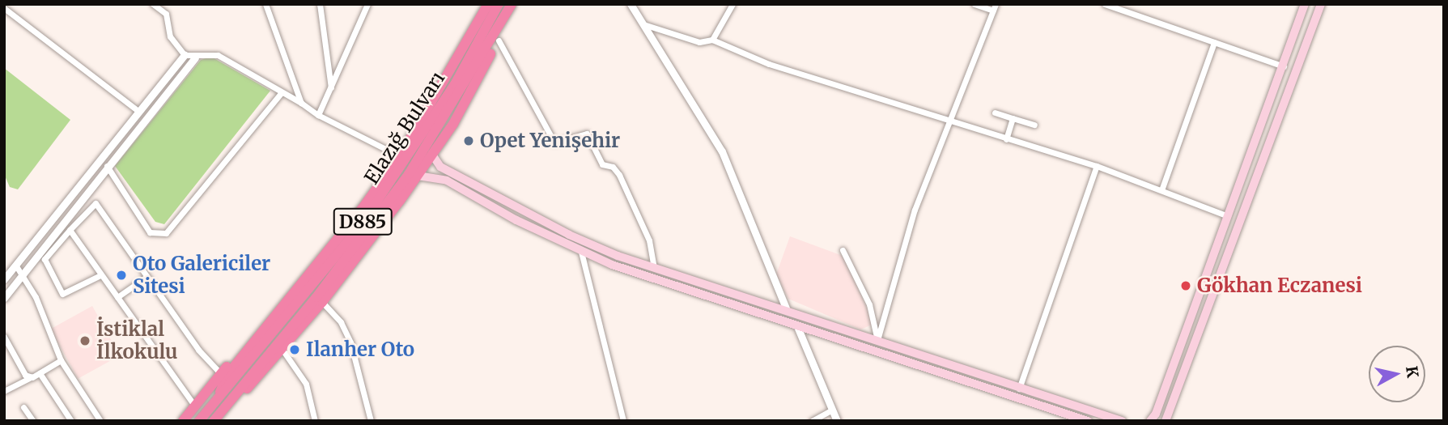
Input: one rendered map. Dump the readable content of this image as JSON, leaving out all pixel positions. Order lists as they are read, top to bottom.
{
  "streets": {
    "highway": ["Elazığ Bulvarı", "D885"]
  },
  "places": [
    "Opet Yenişehir",
    "Oto Galericiler Sitesi",
    "Gökhan Eczanesi",
    "İstiklal İlkokulu",
    "Ilanher Oto"
  ],
  "north": "right"
}
